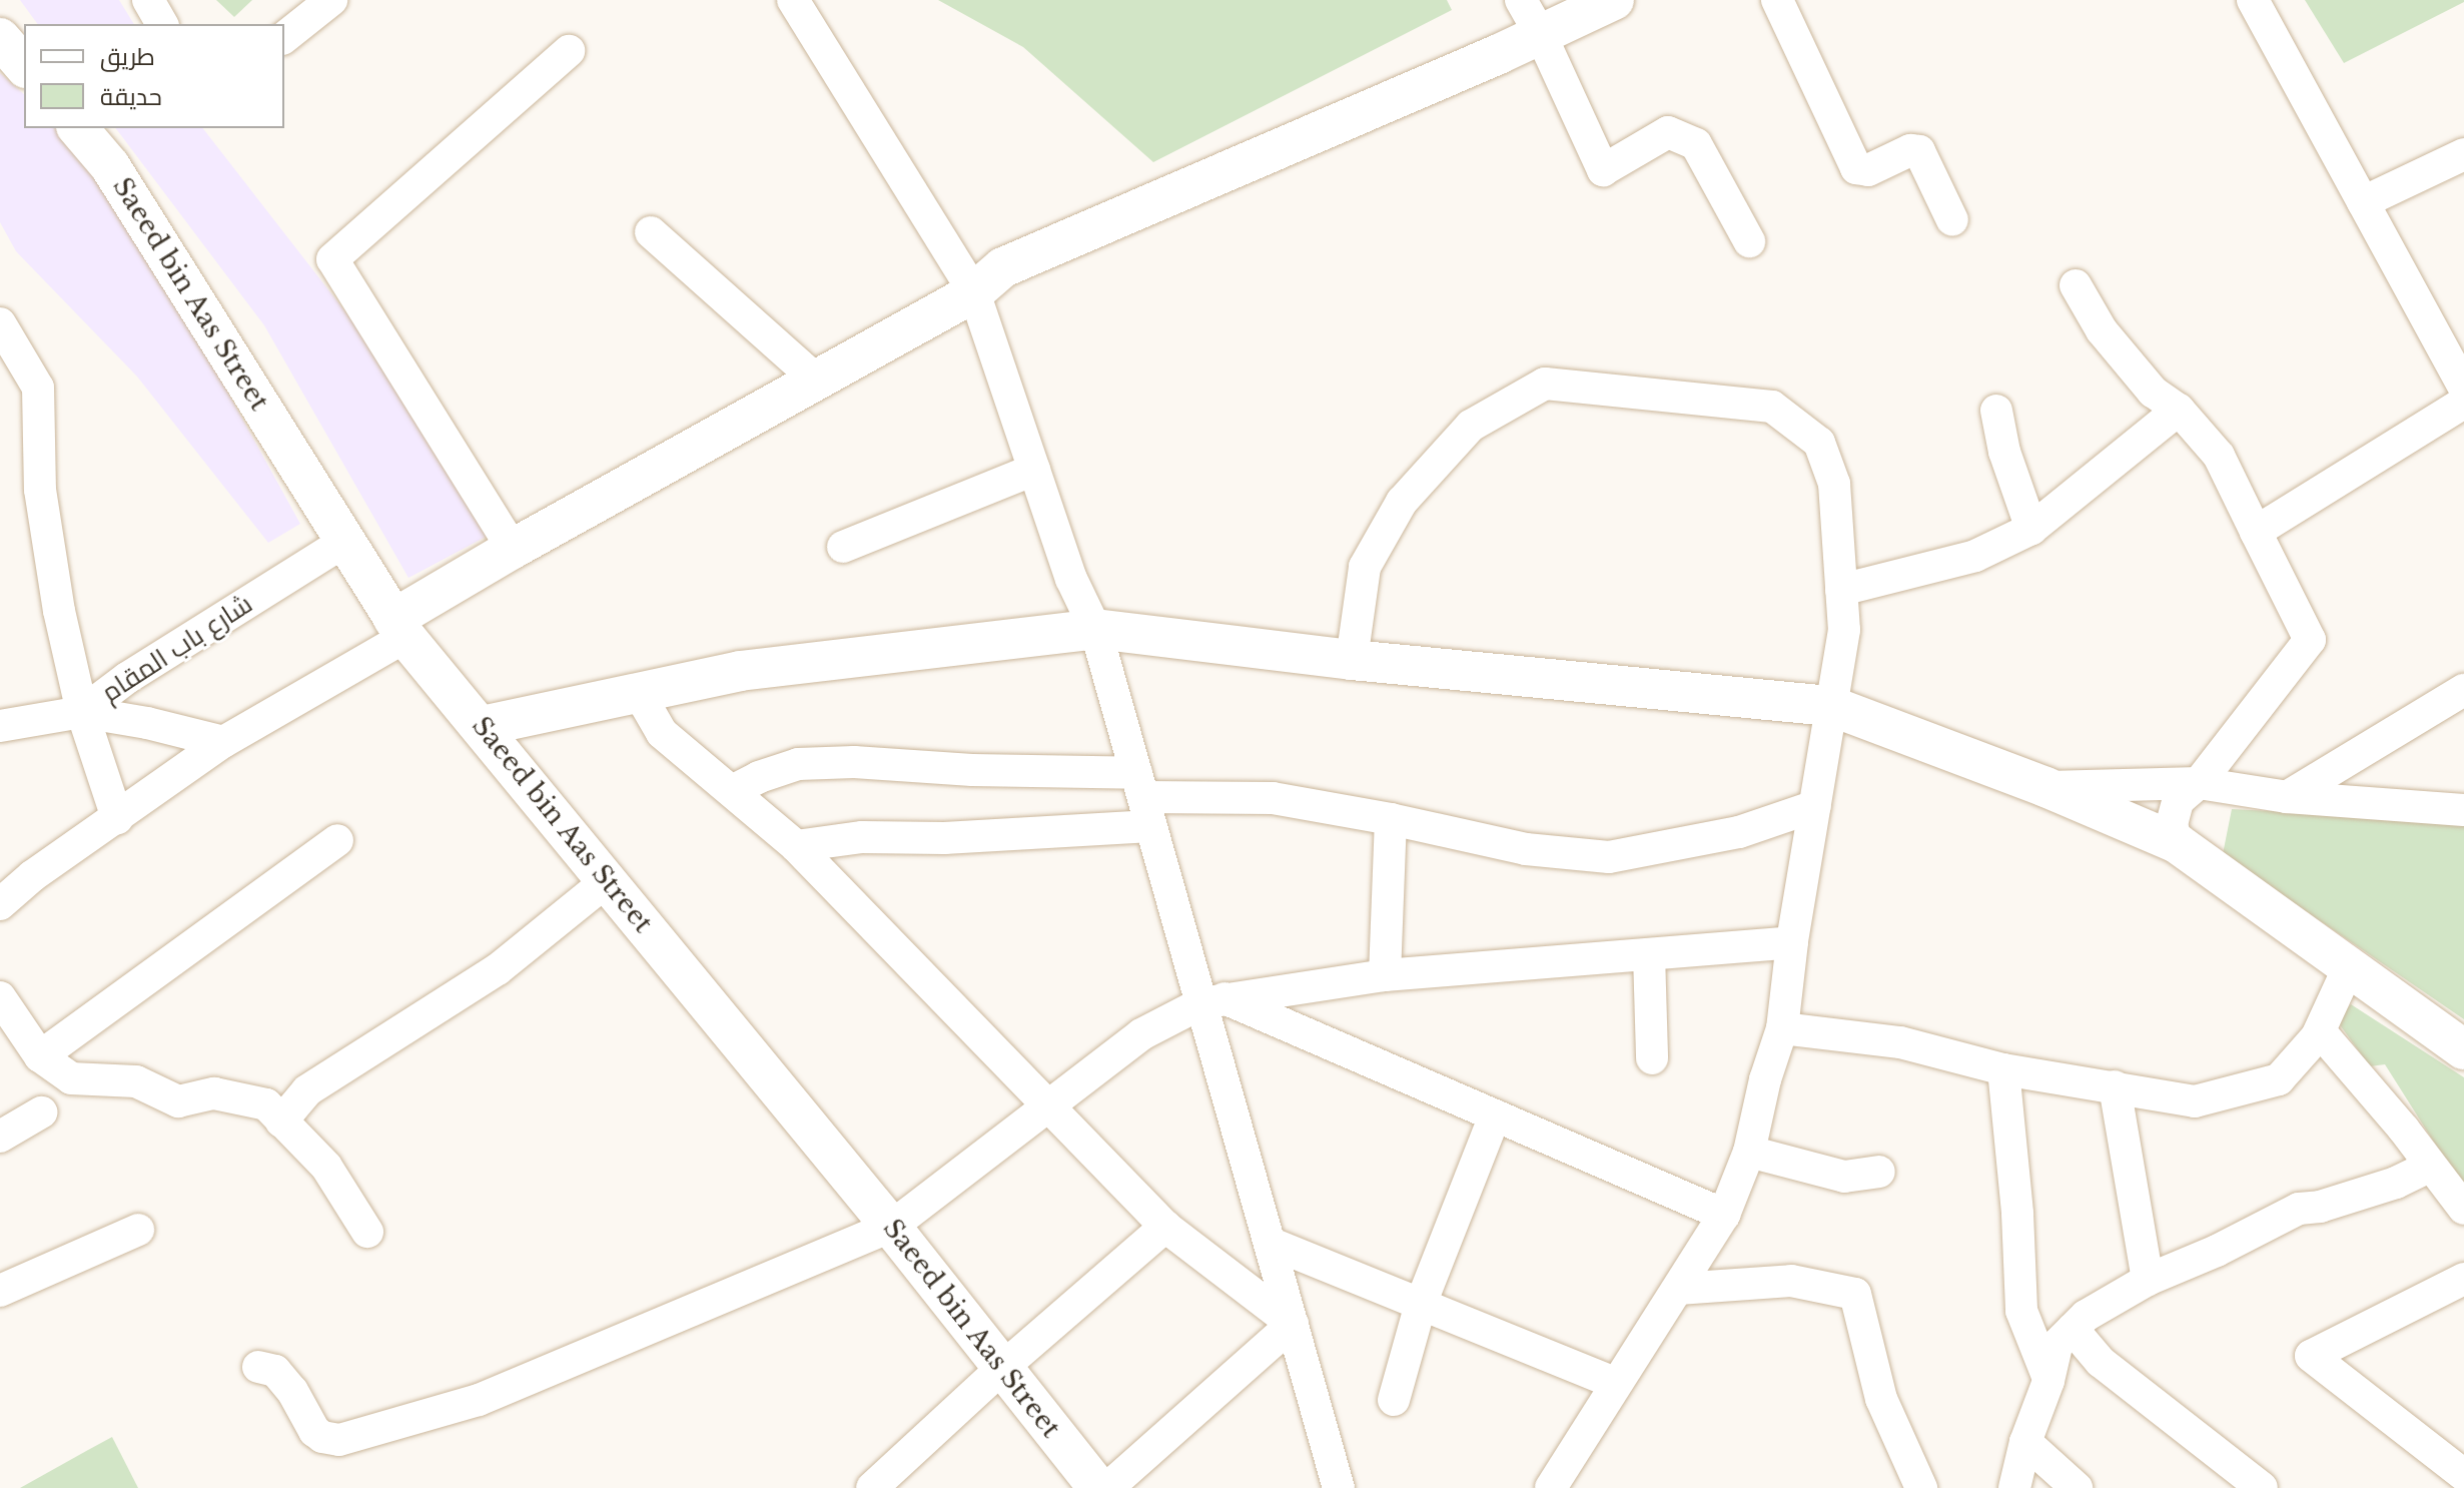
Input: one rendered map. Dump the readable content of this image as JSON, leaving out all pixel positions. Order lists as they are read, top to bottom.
{
  "streets": {
    "main road": ["Saeed bin Aas Street"],
    "street": ["شارع باب المقام"]
  },
  "crossings": [
    ["Saeed bin Aas Street", "شارع باب المقام"]
  ],
  "legend": ["طريق", "حديقة"]
}
